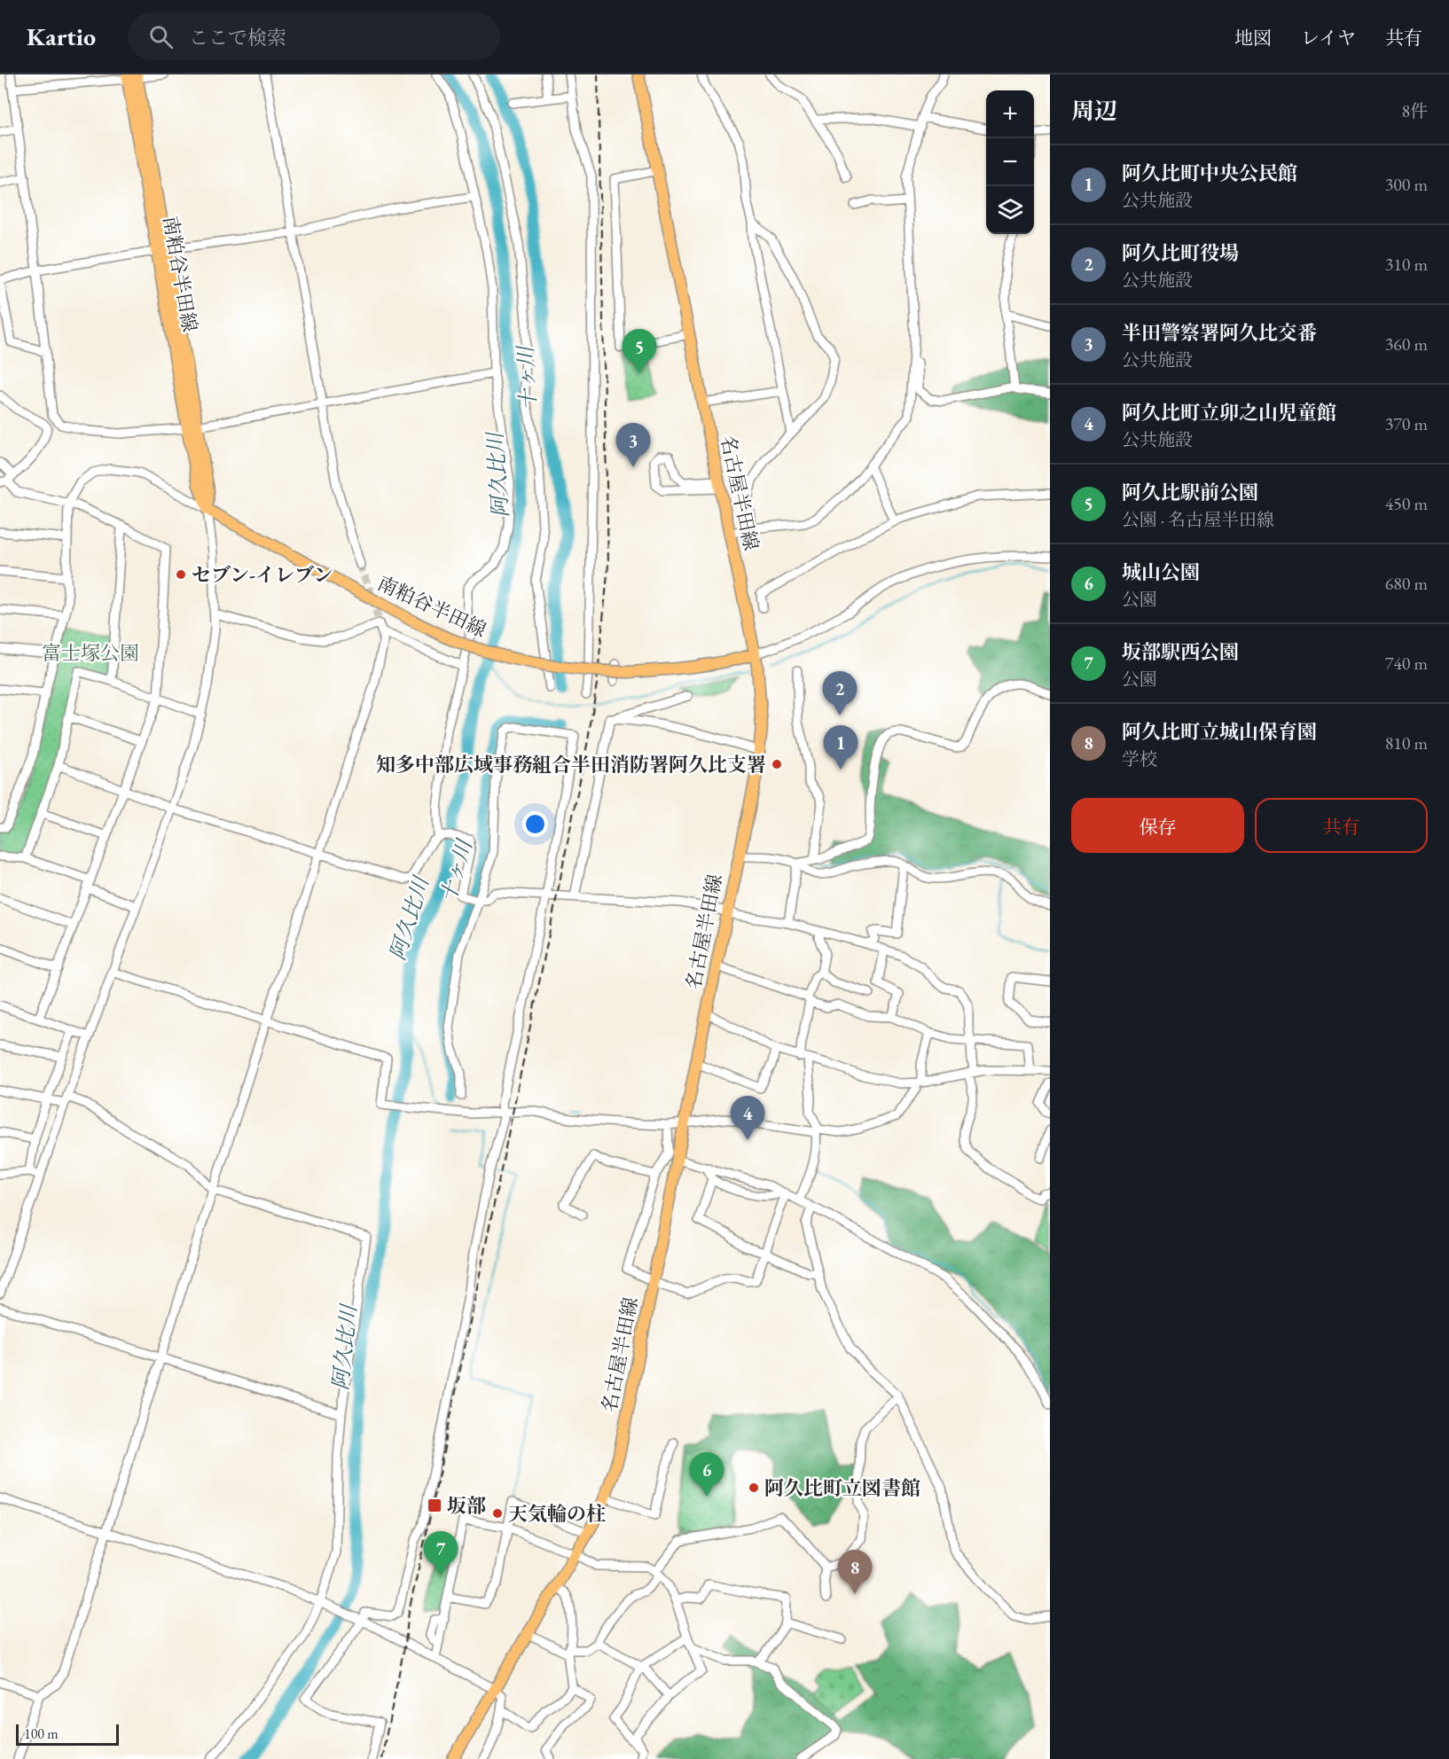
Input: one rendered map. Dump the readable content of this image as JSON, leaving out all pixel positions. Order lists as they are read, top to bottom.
{
  "streets": {
    "main road": ["南粕谷半田線", "名古屋半田線"]
  },
  "crossings": [
    ["南粕谷半田線", "名古屋半田線"]
  ],
  "water": ["十ヶ川", "阿久比川"],
  "parks": ["富士塚公園"],
  "places": {
    "other": [
      "セブン-イレブン",
      "知多中部広域事務組合半田消防署阿久比支署",
      "阿久比町立図書館",
      "天気輪の柱"
    ],
    "transit": ["坂部"]
  },
  "scale_bar": "100 m",
  "page": {
    "header": "Kartio",
    "search": "ここで検索",
    "nav": ["地図", "レイヤ", "共有"],
    "heading": ["周辺", "8件"],
    "map_buttons": ["+", "−"],
    "list": [
      {
        "mark": "1",
        "name": "阿久比町中央公民館",
        "note": "公共施設",
        "value": "300 m"
      },
      {
        "mark": "2",
        "name": "阿久比町役場",
        "note": "公共施設",
        "value": "310 m"
      },
      {
        "mark": "3",
        "name": "半田警察署阿久比交番",
        "note": "公共施設",
        "value": "360 m"
      },
      {
        "mark": "4",
        "name": "阿久比町立卯之山児童館",
        "note": "公共施設",
        "value": "370 m"
      },
      {
        "mark": "5",
        "name": "阿久比駅前公園",
        "note": "公園 · 名古屋半田線",
        "value": "450 m"
      },
      {
        "mark": "6",
        "name": "城山公園",
        "note": "公園",
        "value": "680 m"
      },
      {
        "mark": "7",
        "name": "坂部駅西公園",
        "note": "公園",
        "value": "740 m"
      },
      {
        "mark": "8",
        "name": "阿久比町立城山保育園",
        "note": "学校",
        "value": "810 m"
      }
    ],
    "pins": [
      "5",
      "3",
      "2",
      "1",
      "4",
      "6",
      "7",
      "8"
    ],
    "buttons": ["保存", "共有"],
    "scale": "100 m"
  }
}
